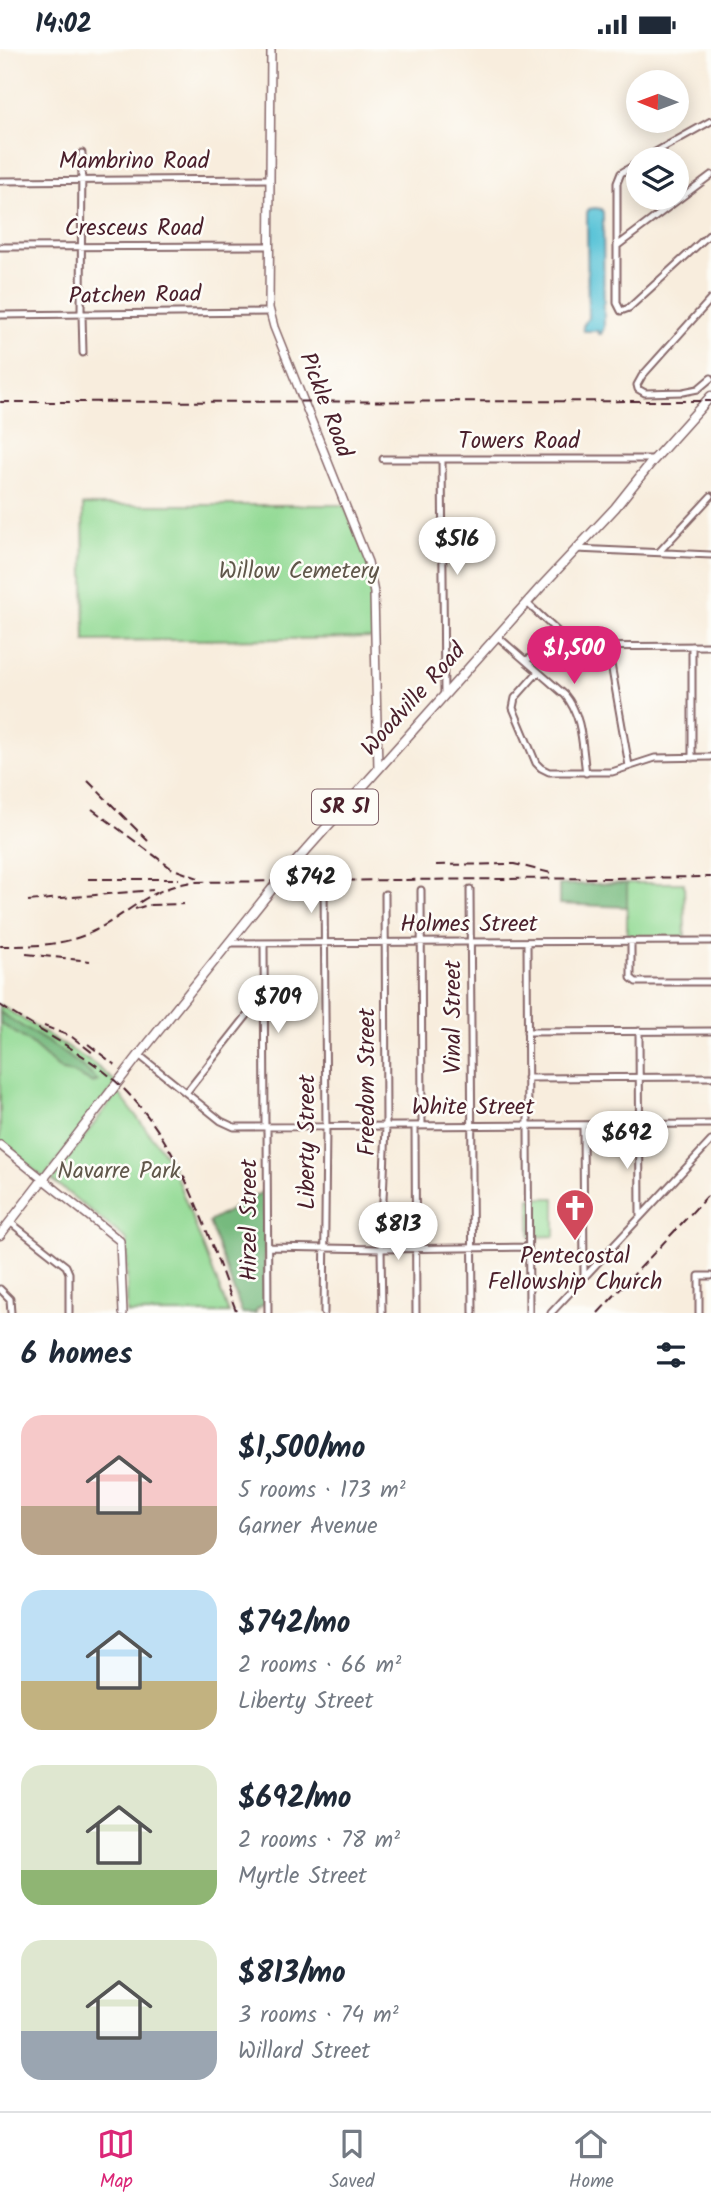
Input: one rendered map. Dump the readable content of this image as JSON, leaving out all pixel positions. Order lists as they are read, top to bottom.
{
  "streets": {
    "main road": ["Woodville Road", "SR 51"],
    "street": [
      "Mambrino Road",
      "Cresceus Road",
      "Patchen Road",
      "Pickle Road",
      "Towers Road",
      "Holmes Street",
      "Vinal Street",
      "Freedom Street",
      "White Street",
      "Liberty Street",
      "Hirzel Street"
    ]
  },
  "crossings": [
    ["Mambrino Road", "Pickle Road"],
    ["Cresceus Road", "Pickle Road"],
    ["Patchen Road", "Pickle Road"],
    ["Pickle Road", "Woodville Road"],
    ["Towers Road", "Woodville Road"],
    ["Woodville Road", "Holmes Street"],
    ["Holmes Street", "Vinal Street"],
    ["Holmes Street", "Freedom Street"],
    ["Holmes Street", "Liberty Street"],
    ["Holmes Street", "Hirzel Street"],
    ["Vinal Street", "White Street"],
    ["Freedom Street", "White Street"],
    ["White Street", "Liberty Street"],
    ["White Street", "Hirzel Street"]
  ],
  "parks": ["Willow Cemetery", "Navarre Park"],
  "places": {
    "church": ["Pentecostal Fellowship Church"]
  },
  "north": "left",
  "page": {
    "status": "14:02",
    "price": [
      "$516",
      "$1,500",
      "$742",
      "$709",
      "$692",
      "$813"
    ],
    "heading": "6 homes",
    "list": [
      {
        "name": "$1,500/mo",
        "note": "5 rooms · 173 m² · Garner Avenue"
      },
      {
        "name": "$742/mo",
        "note": "2 rooms · 66 m² · Liberty Street"
      },
      {
        "name": "$692/mo",
        "note": "2 rooms · 78 m² · Myrtle Street"
      },
      {
        "name": "$813/mo",
        "note": "3 rooms · 74 m² · Willard Street"
      }
    ],
    "tabs": ["Map", "Saved", "Home"]
  }
}
